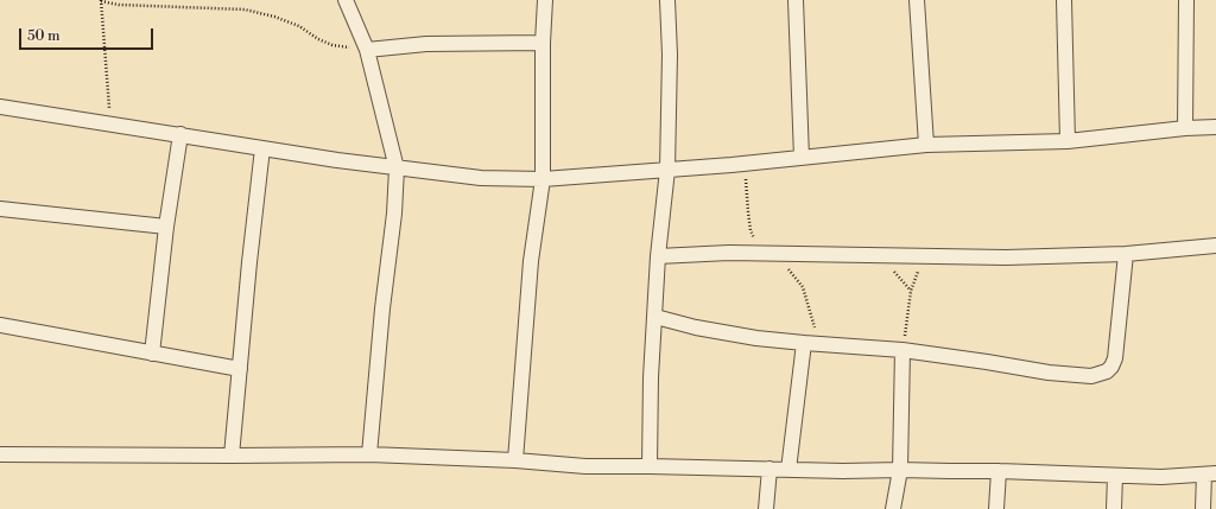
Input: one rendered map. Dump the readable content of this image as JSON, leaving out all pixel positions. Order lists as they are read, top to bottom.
{
  "scale_bar": "50 m"
}
